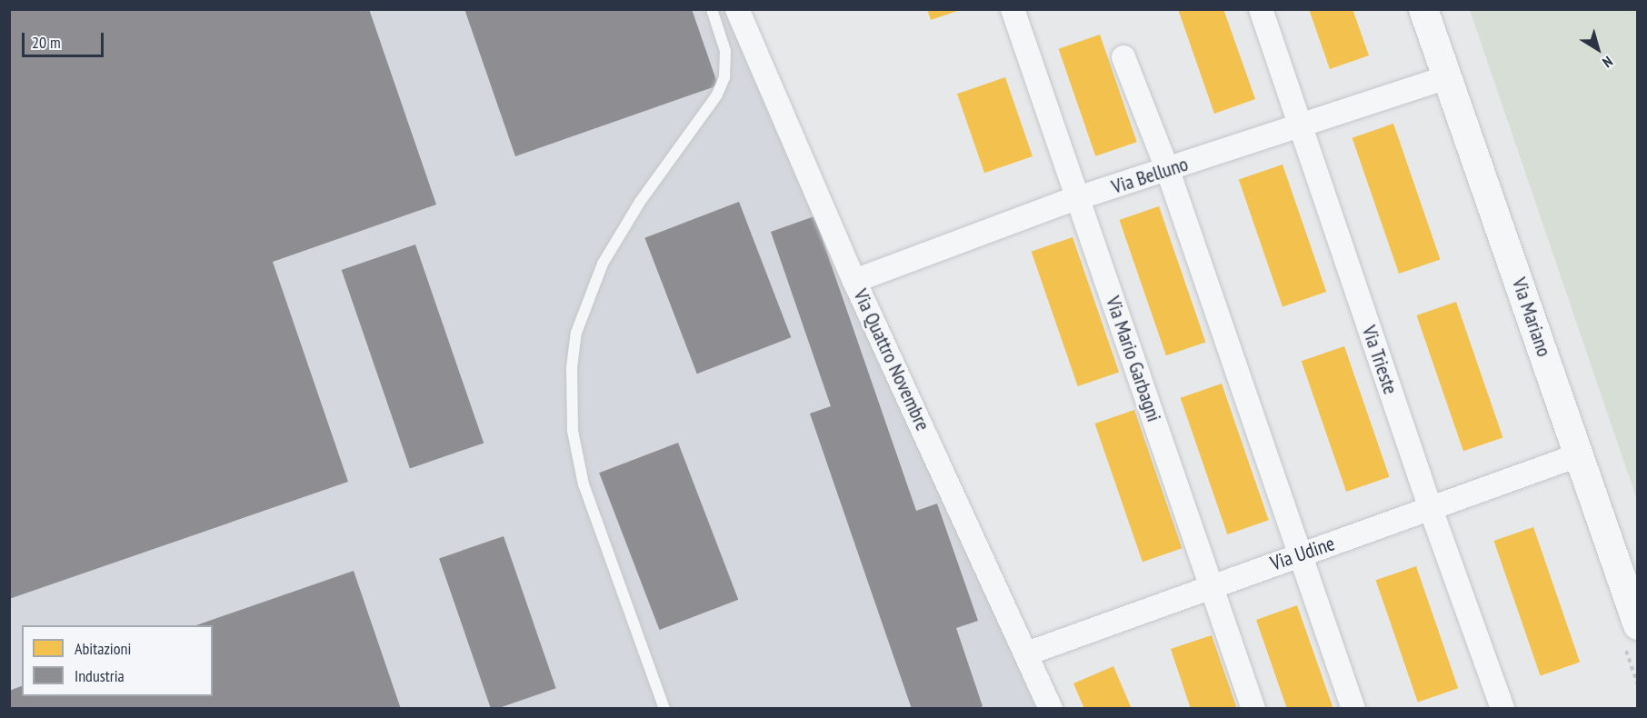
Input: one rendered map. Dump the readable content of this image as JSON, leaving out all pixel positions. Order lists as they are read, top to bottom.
{
  "streets": {
    "street": [
      "Via Belluno",
      "Via Mariano",
      "Via Mario Garbagni",
      "Via Quattro Novembre",
      "Via Trieste",
      "Via Udine"
    ]
  },
  "crossings": [
    ["Via Belluno", "Via Mariano"],
    ["Via Belluno", "Via Mario Garbagni"],
    ["Via Belluno", "Via Quattro Novembre"],
    ["Via Belluno", "Via Trieste"],
    ["Via Mariano", "Via Udine"],
    ["Via Mario Garbagni", "Via Udine"],
    ["Via Quattro Novembre", "Via Udine"],
    ["Via Trieste", "Via Udine"]
  ],
  "legend": ["Abitazioni", "Industria"],
  "scale_bar": "20 m",
  "north": "bottom right"
}
